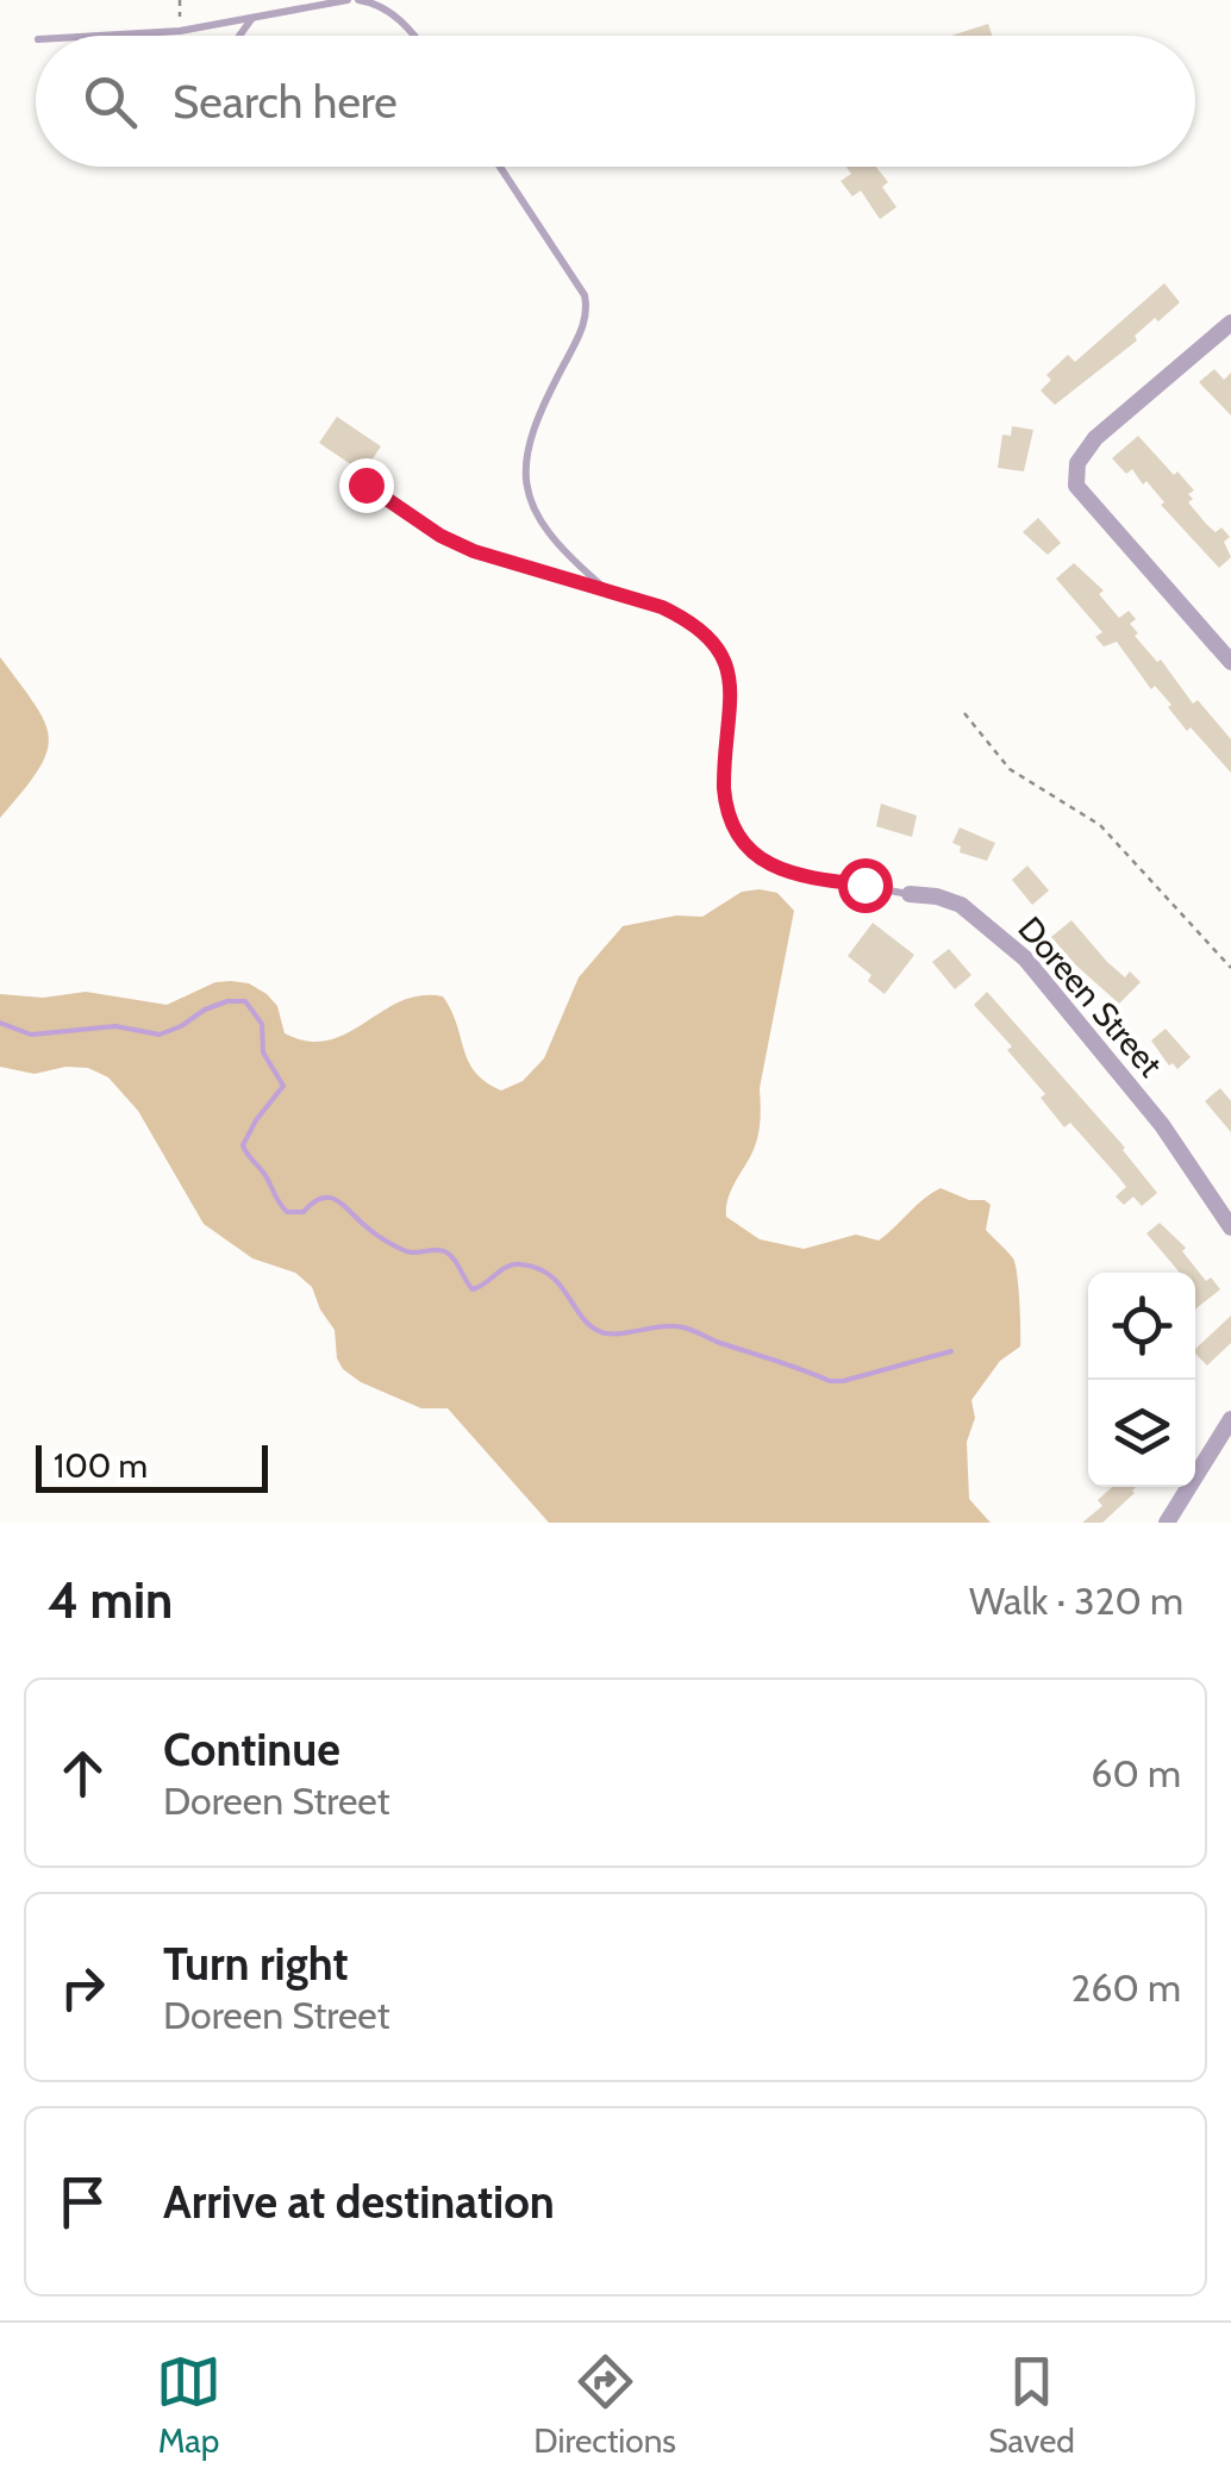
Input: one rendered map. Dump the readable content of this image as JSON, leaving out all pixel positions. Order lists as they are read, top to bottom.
{
  "streets": {
    "street": ["Doreen Street"]
  },
  "scale_bar": "100 m",
  "page": {
    "search": "Search here",
    "scale": "100 m",
    "heading": ["4 min", "Walk · 320 m"],
    "list": [
      ["Continue", "Doreen Street", "60 m"],
      ["Turn right", "Doreen Street", "260 m"],
      "Arrive at destination"
    ],
    "nav": ["Map", "Directions", "Saved"]
  }
}
